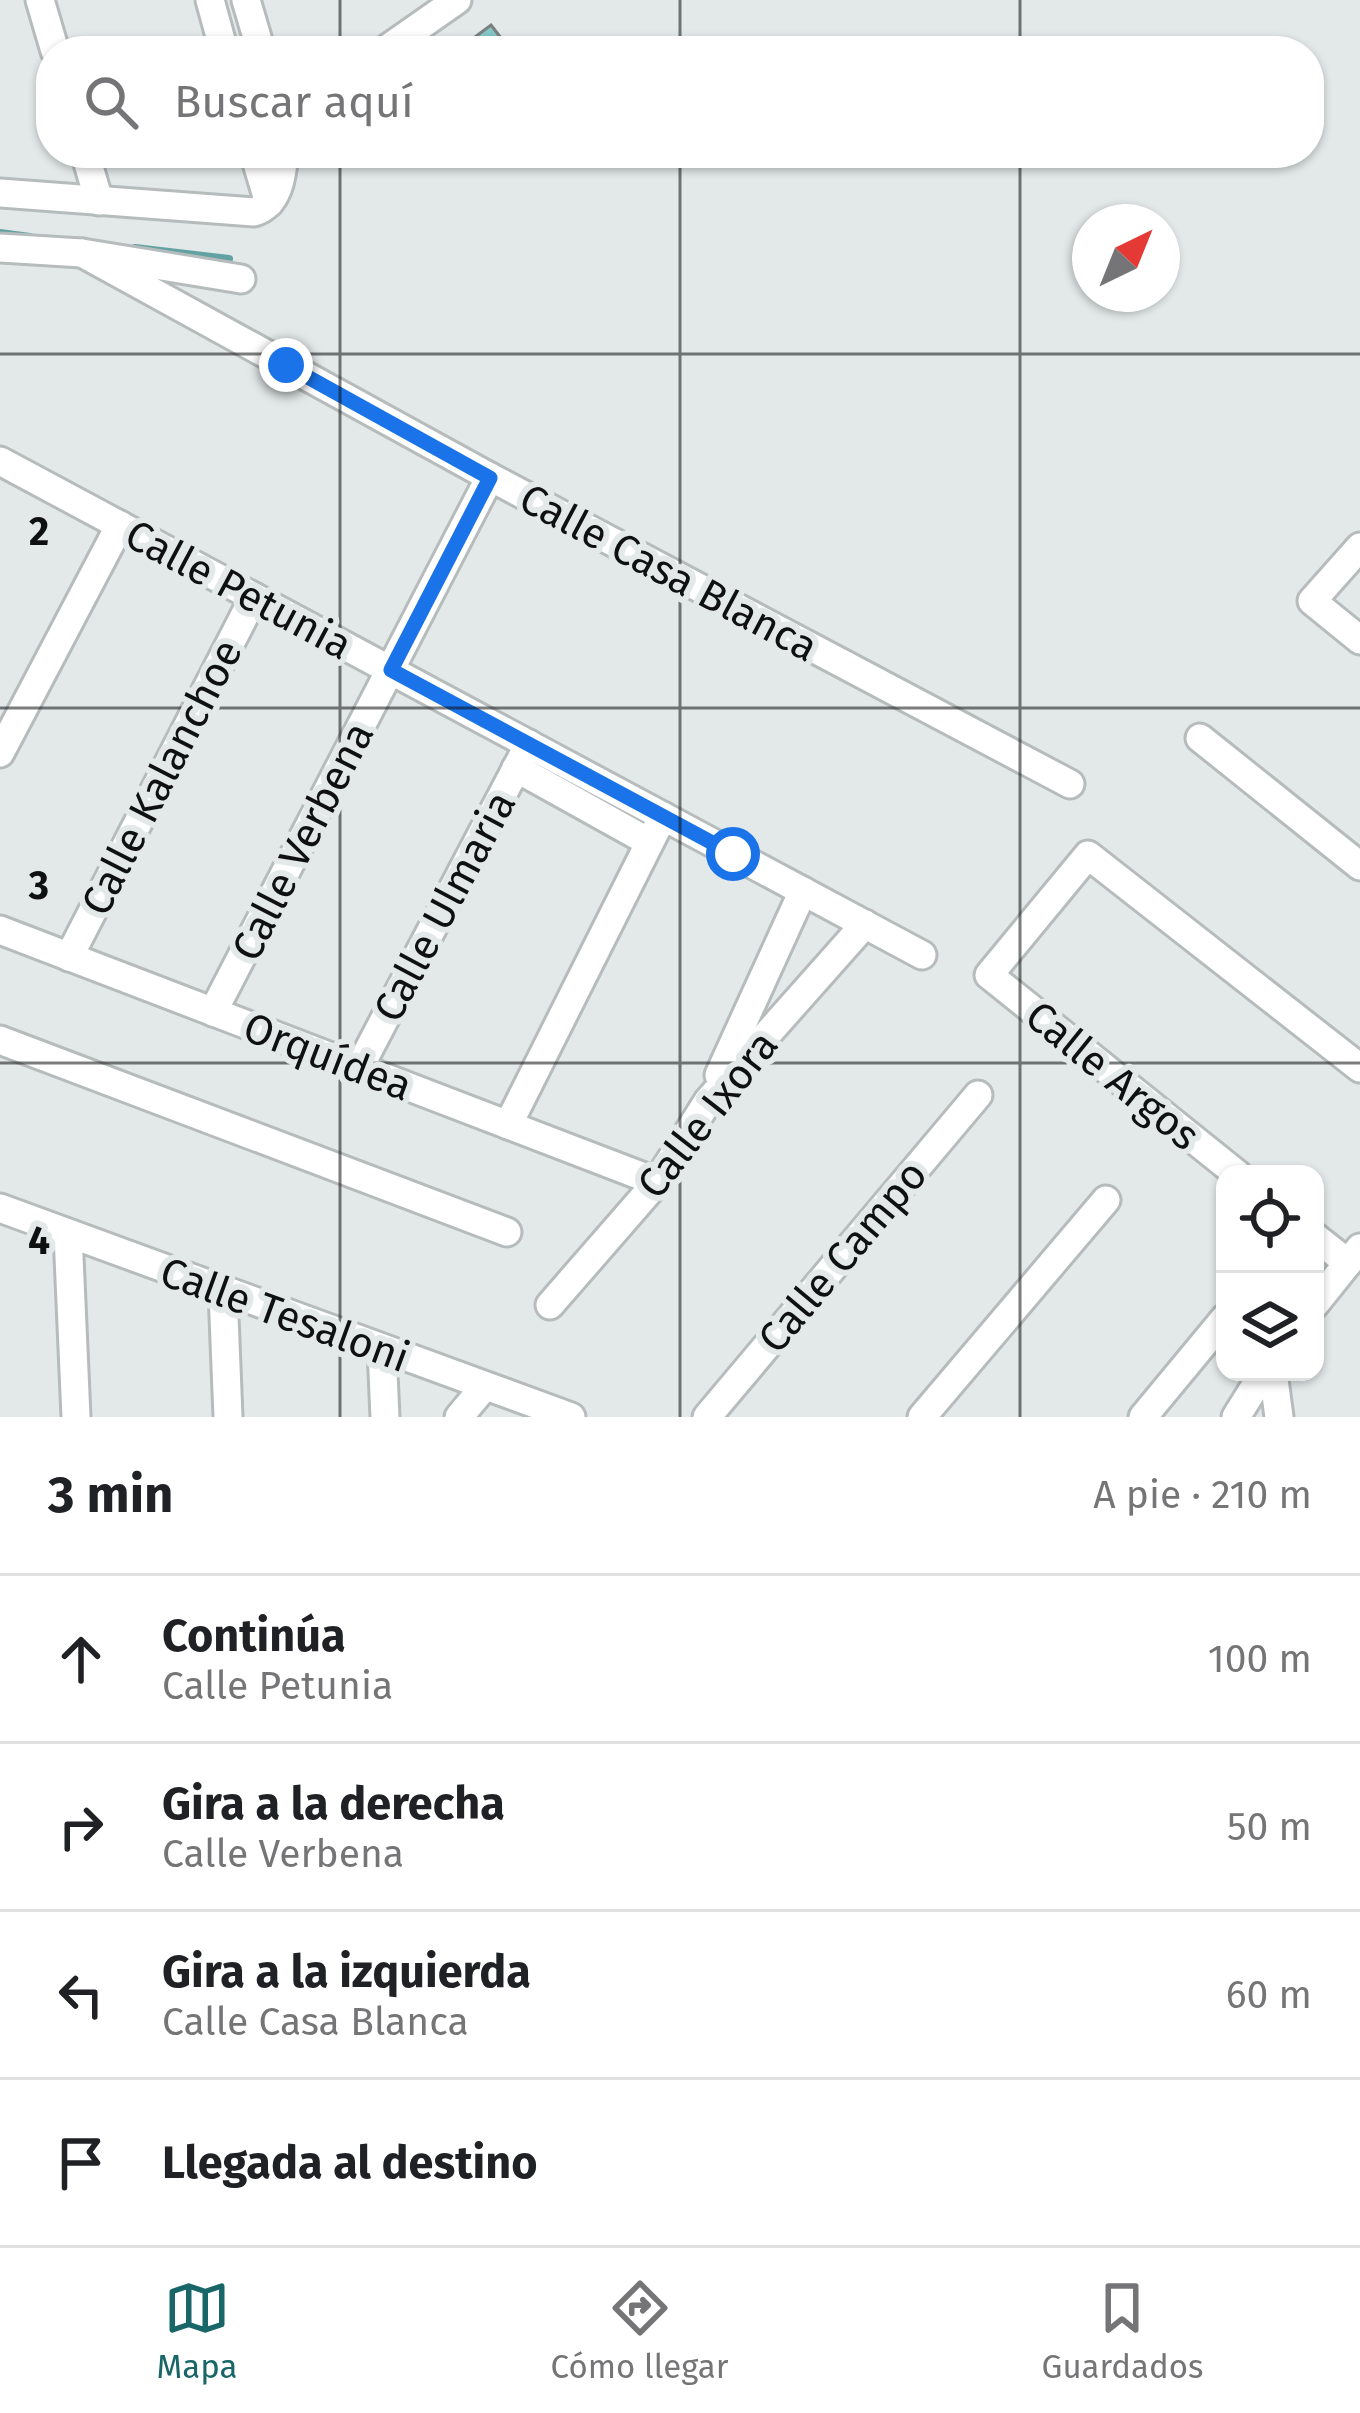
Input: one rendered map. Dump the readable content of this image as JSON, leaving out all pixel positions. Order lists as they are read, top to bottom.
{
  "streets": {
    "street": [
      "Calle Casa Blanca",
      "Calle Petunia",
      "Calle Kalanchoe",
      "Calle Verbena",
      "Calle Ulmaria",
      "Orquídea",
      "Calle Argos",
      "Calle Ixora",
      "Calle Campo",
      "Calle Tesaloni"
    ]
  },
  "crossings": [
    ["Calle Casa Blanca", "Calle Verbena"],
    ["Calle Petunia", "Calle Kalanchoe"],
    ["Calle Petunia", "Calle Verbena"],
    ["Calle Petunia", "Calle Ulmaria"],
    ["Calle Petunia", "Calle Ixora"],
    ["Calle Kalanchoe", "Orquídea"],
    ["Calle Verbena", "Orquídea"],
    ["Calle Ulmaria", "Orquídea"],
    ["Orquídea", "Calle Ixora"]
  ],
  "north": "top right",
  "page": {
    "search": "Buscar aquí",
    "heading": ["3 min", "A pie · 210 m"],
    "list": [
      ["Continúa", "Calle Petunia", "100 m"],
      ["Gira a la derecha", "Calle Verbena", "50 m"],
      ["Gira a la izquierda", "Calle Casa Blanca", "60 m"],
      "Llegada al destino"
    ],
    "nav": ["Mapa", "Cómo llegar", "Guardados"]
  },
  "grid": {
    "rows": ["2", "3", "4"]
  }
}
